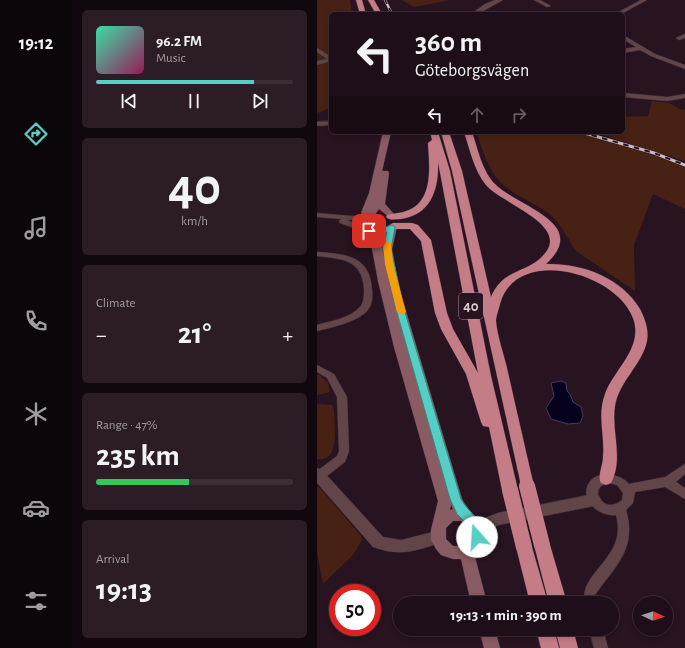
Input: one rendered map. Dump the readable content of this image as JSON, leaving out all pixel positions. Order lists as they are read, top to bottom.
{
  "streets": {
    "highway": ["40"]
  },
  "north": "right",
  "page": {
    "tabs": "19:12",
    "turn": ["360 m", "Göteborgsvägen"],
    "song": ["96.2 FM", "Music"],
    "tile": [
      ["40", "km/h"],
      "Climate",
      ["Range · 47%", "235 km"],
      ["Arrival", "19:13"]
    ],
    "heat": ["−", "21°", "+"],
    "limit": "50",
    "trip": "19:13 · 1 min · 390 m"
  }
}
